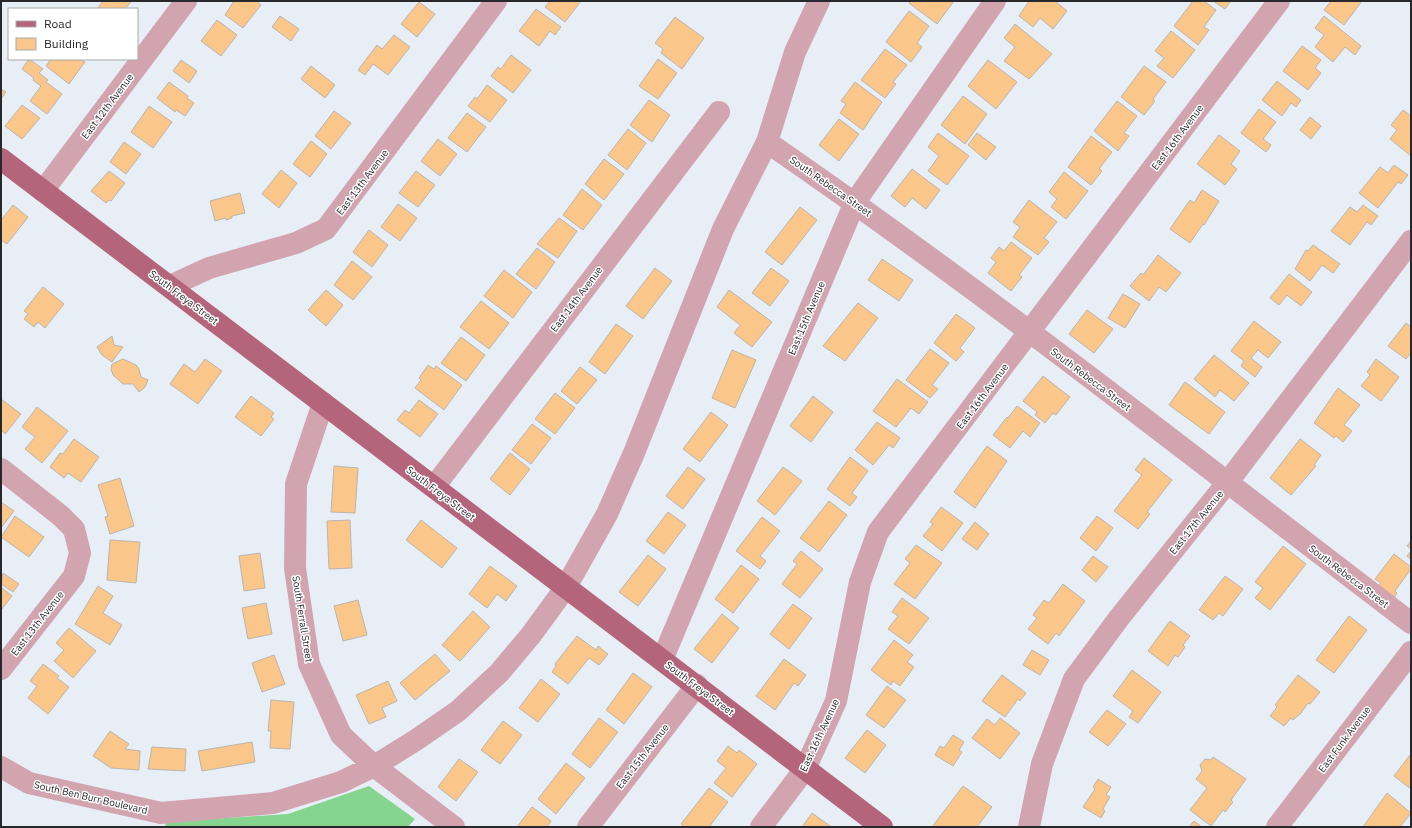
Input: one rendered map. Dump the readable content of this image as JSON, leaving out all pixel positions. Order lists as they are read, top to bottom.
{
  "streets": {
    "main road": ["South Freya Street"],
    "street": [
      "East 12th Avenue",
      "East 16th Avenue",
      "East 13th Avenue",
      "South Rebecca Street",
      "East 14th Avenue",
      "East 15th Avenue",
      "East 17th Avenue",
      "South Ferrall Street",
      "East Funk Avenue",
      "South Ben Burr Boulevard"
    ]
  },
  "crossings": [
    ["East 12th Avenue", "South Freya Street"],
    ["East 16th Avenue", "South Rebecca Street"],
    ["East 16th Avenue", "South Freya Street"],
    ["East 13th Avenue", "South Freya Street"],
    ["South Rebecca Street", "East 15th Avenue"],
    ["South Rebecca Street", "East 17th Avenue"],
    ["South Rebecca Street", "South Ben Burr Boulevard"],
    ["South Freya Street", "East 14th Avenue"],
    ["South Freya Street", "East 15th Avenue"],
    ["South Freya Street", "South Ferrall Street"],
    ["South Freya Street", "South Ben Burr Boulevard"],
    ["South Ferrall Street", "South Ben Burr Boulevard"]
  ],
  "legend": ["Road", "Building"]
}
